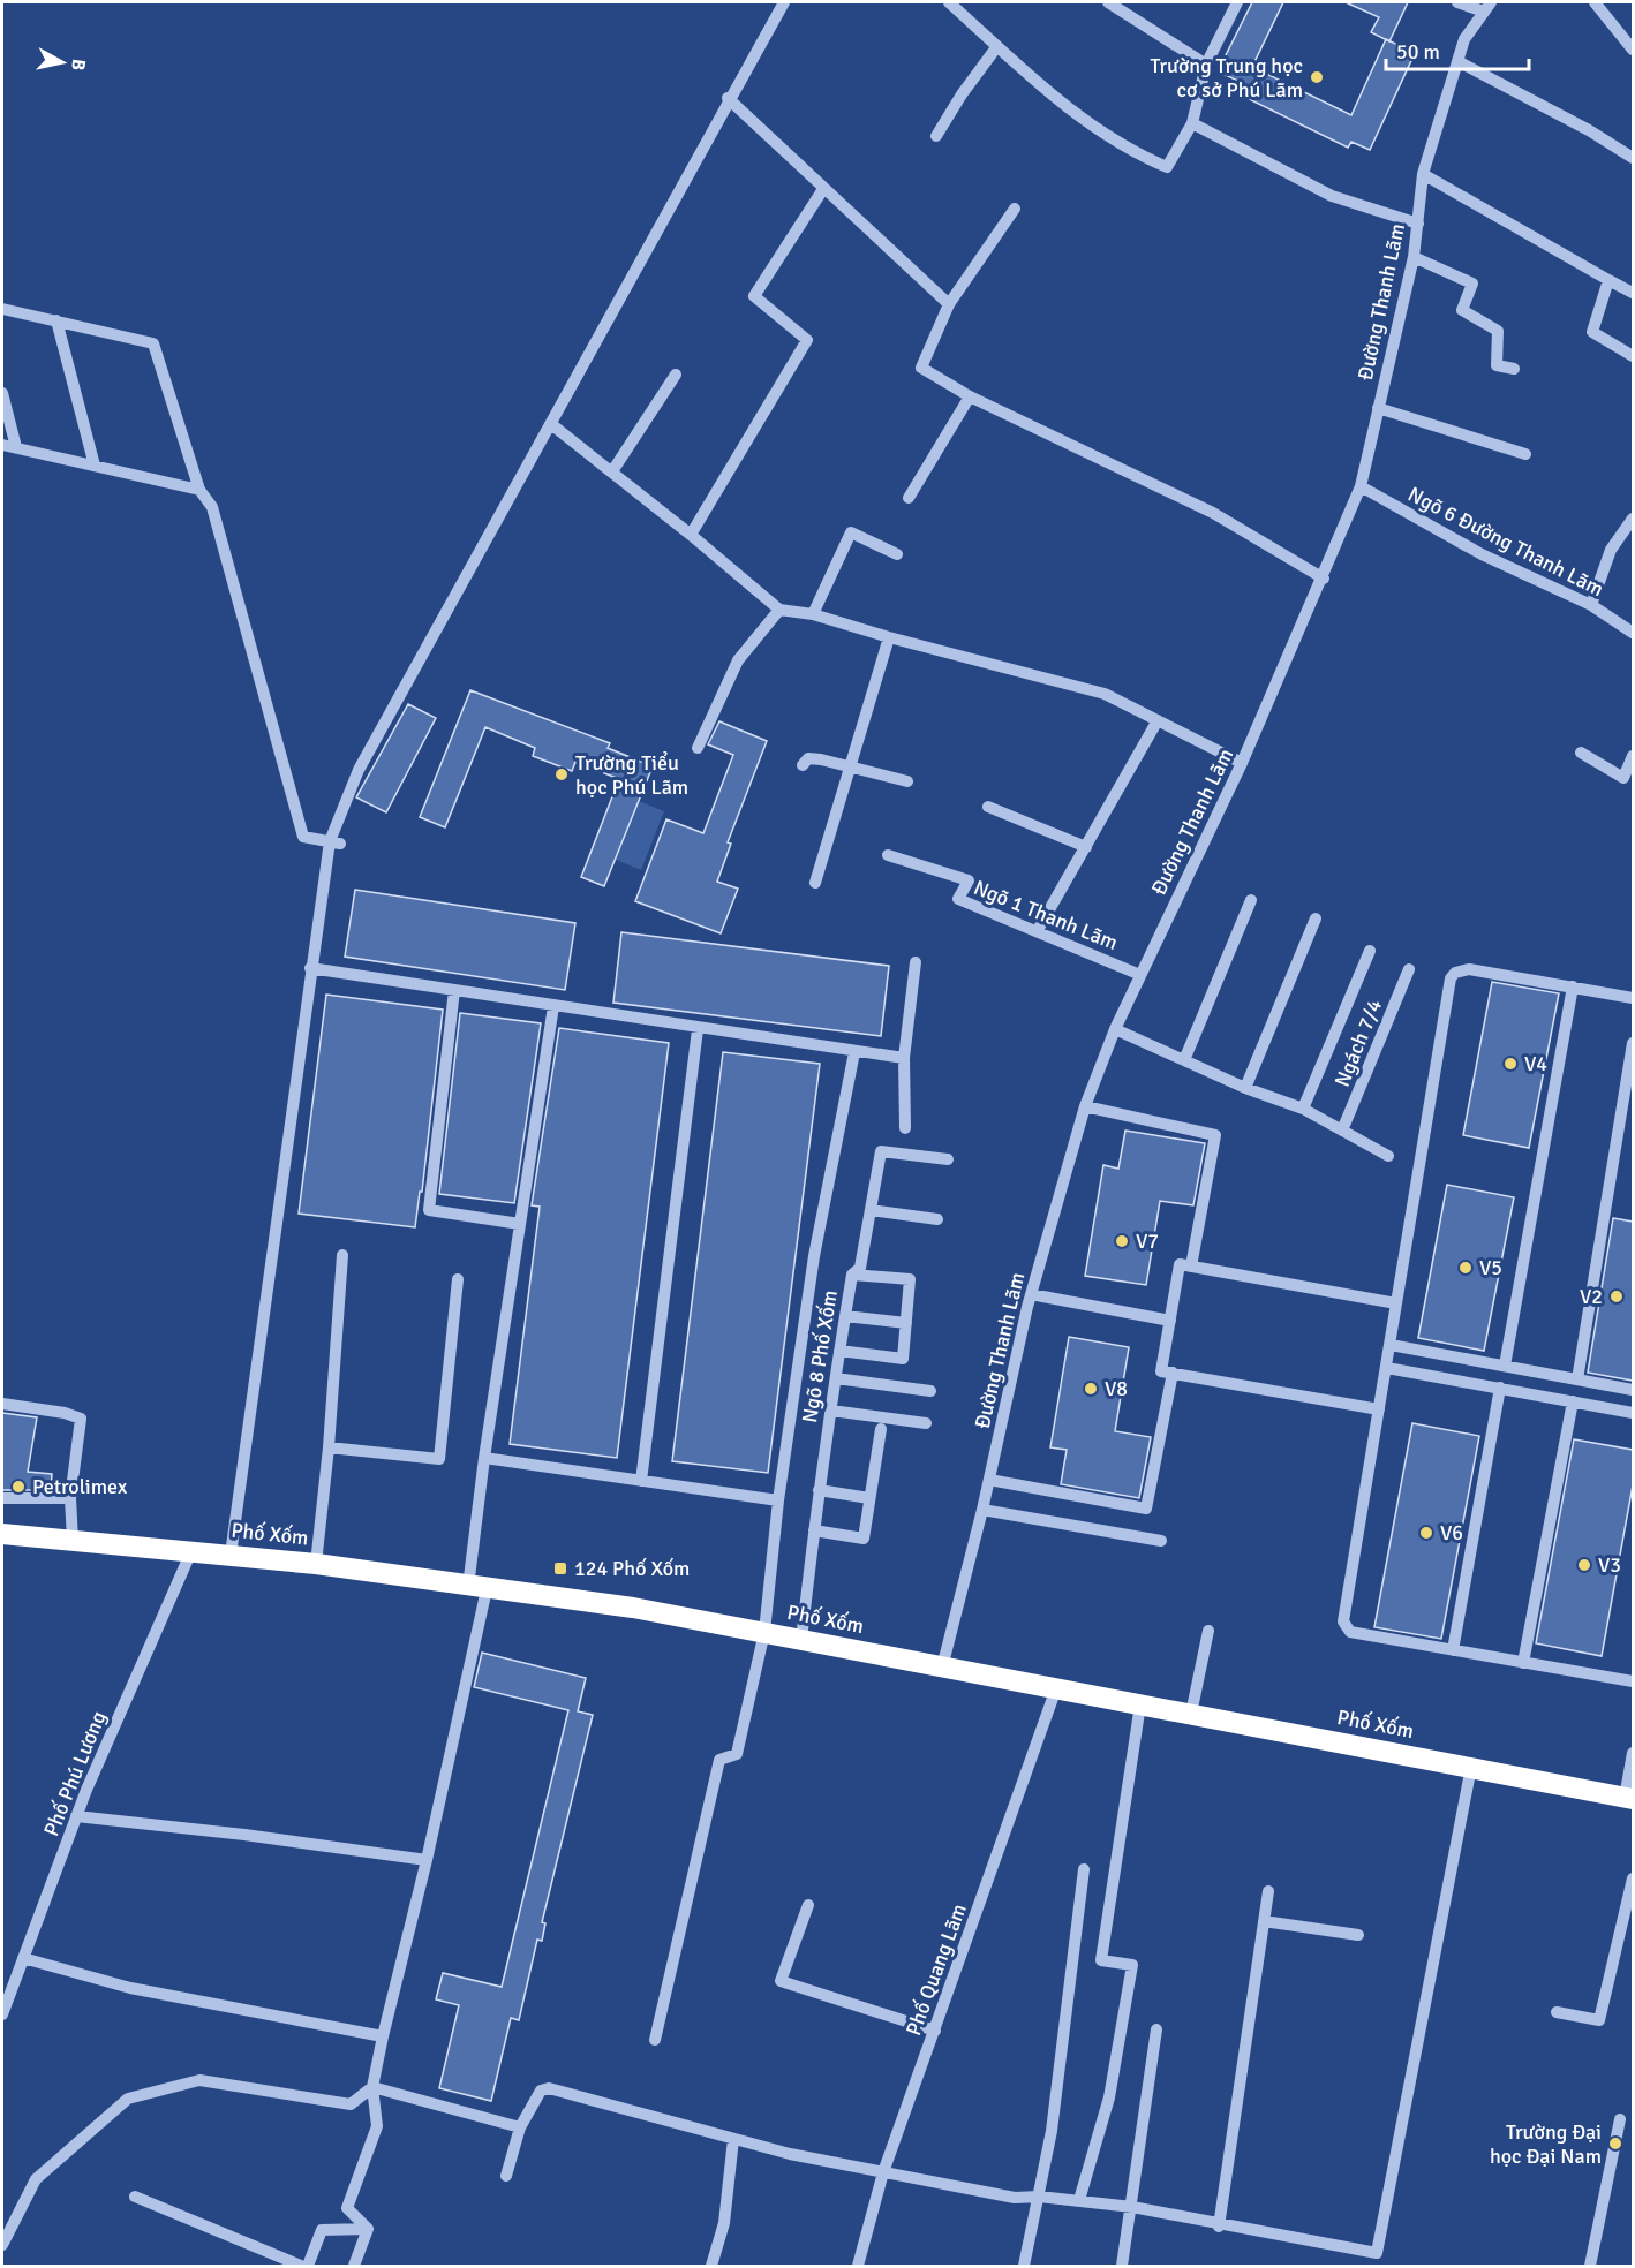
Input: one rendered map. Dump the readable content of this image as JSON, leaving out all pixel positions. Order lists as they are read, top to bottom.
{
  "streets": {
    "highway": ["Phố Xốm"],
    "street": [
      "Đường Thanh Lãm",
      "Ngõ 6 Đường Thanh Lãm",
      "Ngõ 1 Thanh Lãm",
      "Ngách 7/4",
      "Ngõ 8 Phố Xốm",
      "Phố Phú Lương",
      "Phố Quang Lãm"
    ]
  },
  "crossings": [
    ["Đường Thanh Lãm", "Ngõ 6 Đường Thanh Lãm"],
    ["Đường Thanh Lãm", "Ngõ 1 Thanh Lãm"],
    ["Đường Thanh Lãm", "Phố Xốm"],
    ["Ngõ 8 Phố Xốm", "Phố Xốm"],
    ["Phố Xốm", "Phố Phú Lương"],
    ["Phố Xốm", "Phố Quang Lãm"]
  ],
  "places": {
    "other": [
      "Trường Trung học cơ sở Phú Lãm",
      "Trường Tiểu học Phú Lãm",
      "V4",
      "V7",
      "V5",
      "V2",
      "V8",
      "Petrolimex",
      "V6",
      "V3",
      "Trường Đại học Đại Nam"
    ],
    "transit": ["124 Phố Xốm"]
  },
  "scale_bar": "50 m",
  "north": "right"
}
